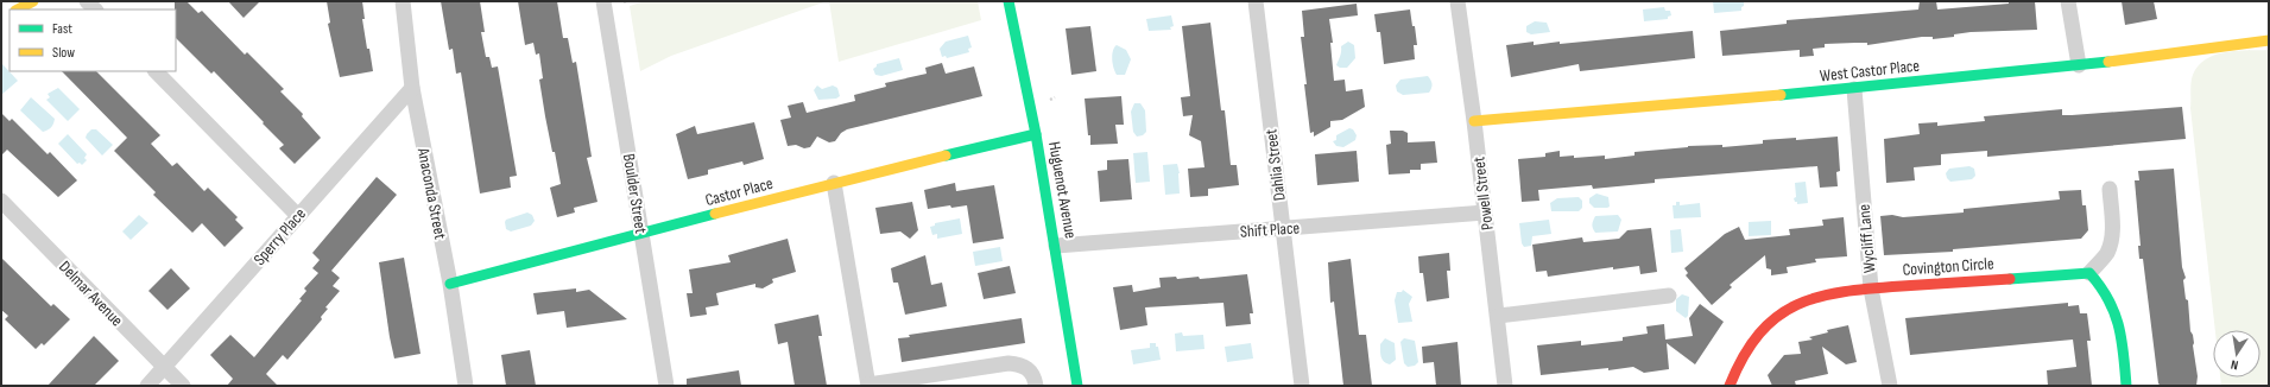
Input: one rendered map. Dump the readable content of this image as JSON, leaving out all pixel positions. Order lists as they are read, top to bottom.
{
  "streets": {
    "street": [
      "West Castor Place",
      "Dahlia Street",
      "Huguenot Avenue",
      "Castor Place",
      "Anaconda Street",
      "Boulder Street",
      "Powell Street",
      "Shift Place",
      "Sperry Place",
      "Wycliff Lane",
      "Covington Circle",
      "Delmar Avenue"
    ]
  },
  "crossings": [
    ["West Castor Place", "Powell Street"],
    ["West Castor Place", "Wycliff Lane"],
    ["Dahlia Street", "Shift Place"],
    ["Huguenot Avenue", "Castor Place"],
    ["Huguenot Avenue", "Shift Place"],
    ["Castor Place", "Anaconda Street"],
    ["Castor Place", "Boulder Street"],
    ["Anaconda Street", "Sperry Place"],
    ["Powell Street", "Shift Place"],
    ["Sperry Place", "Delmar Avenue"],
    ["Wycliff Lane", "Covington Circle"]
  ],
  "legend": ["Fast", "Slow"],
  "north": "bottom"
}
